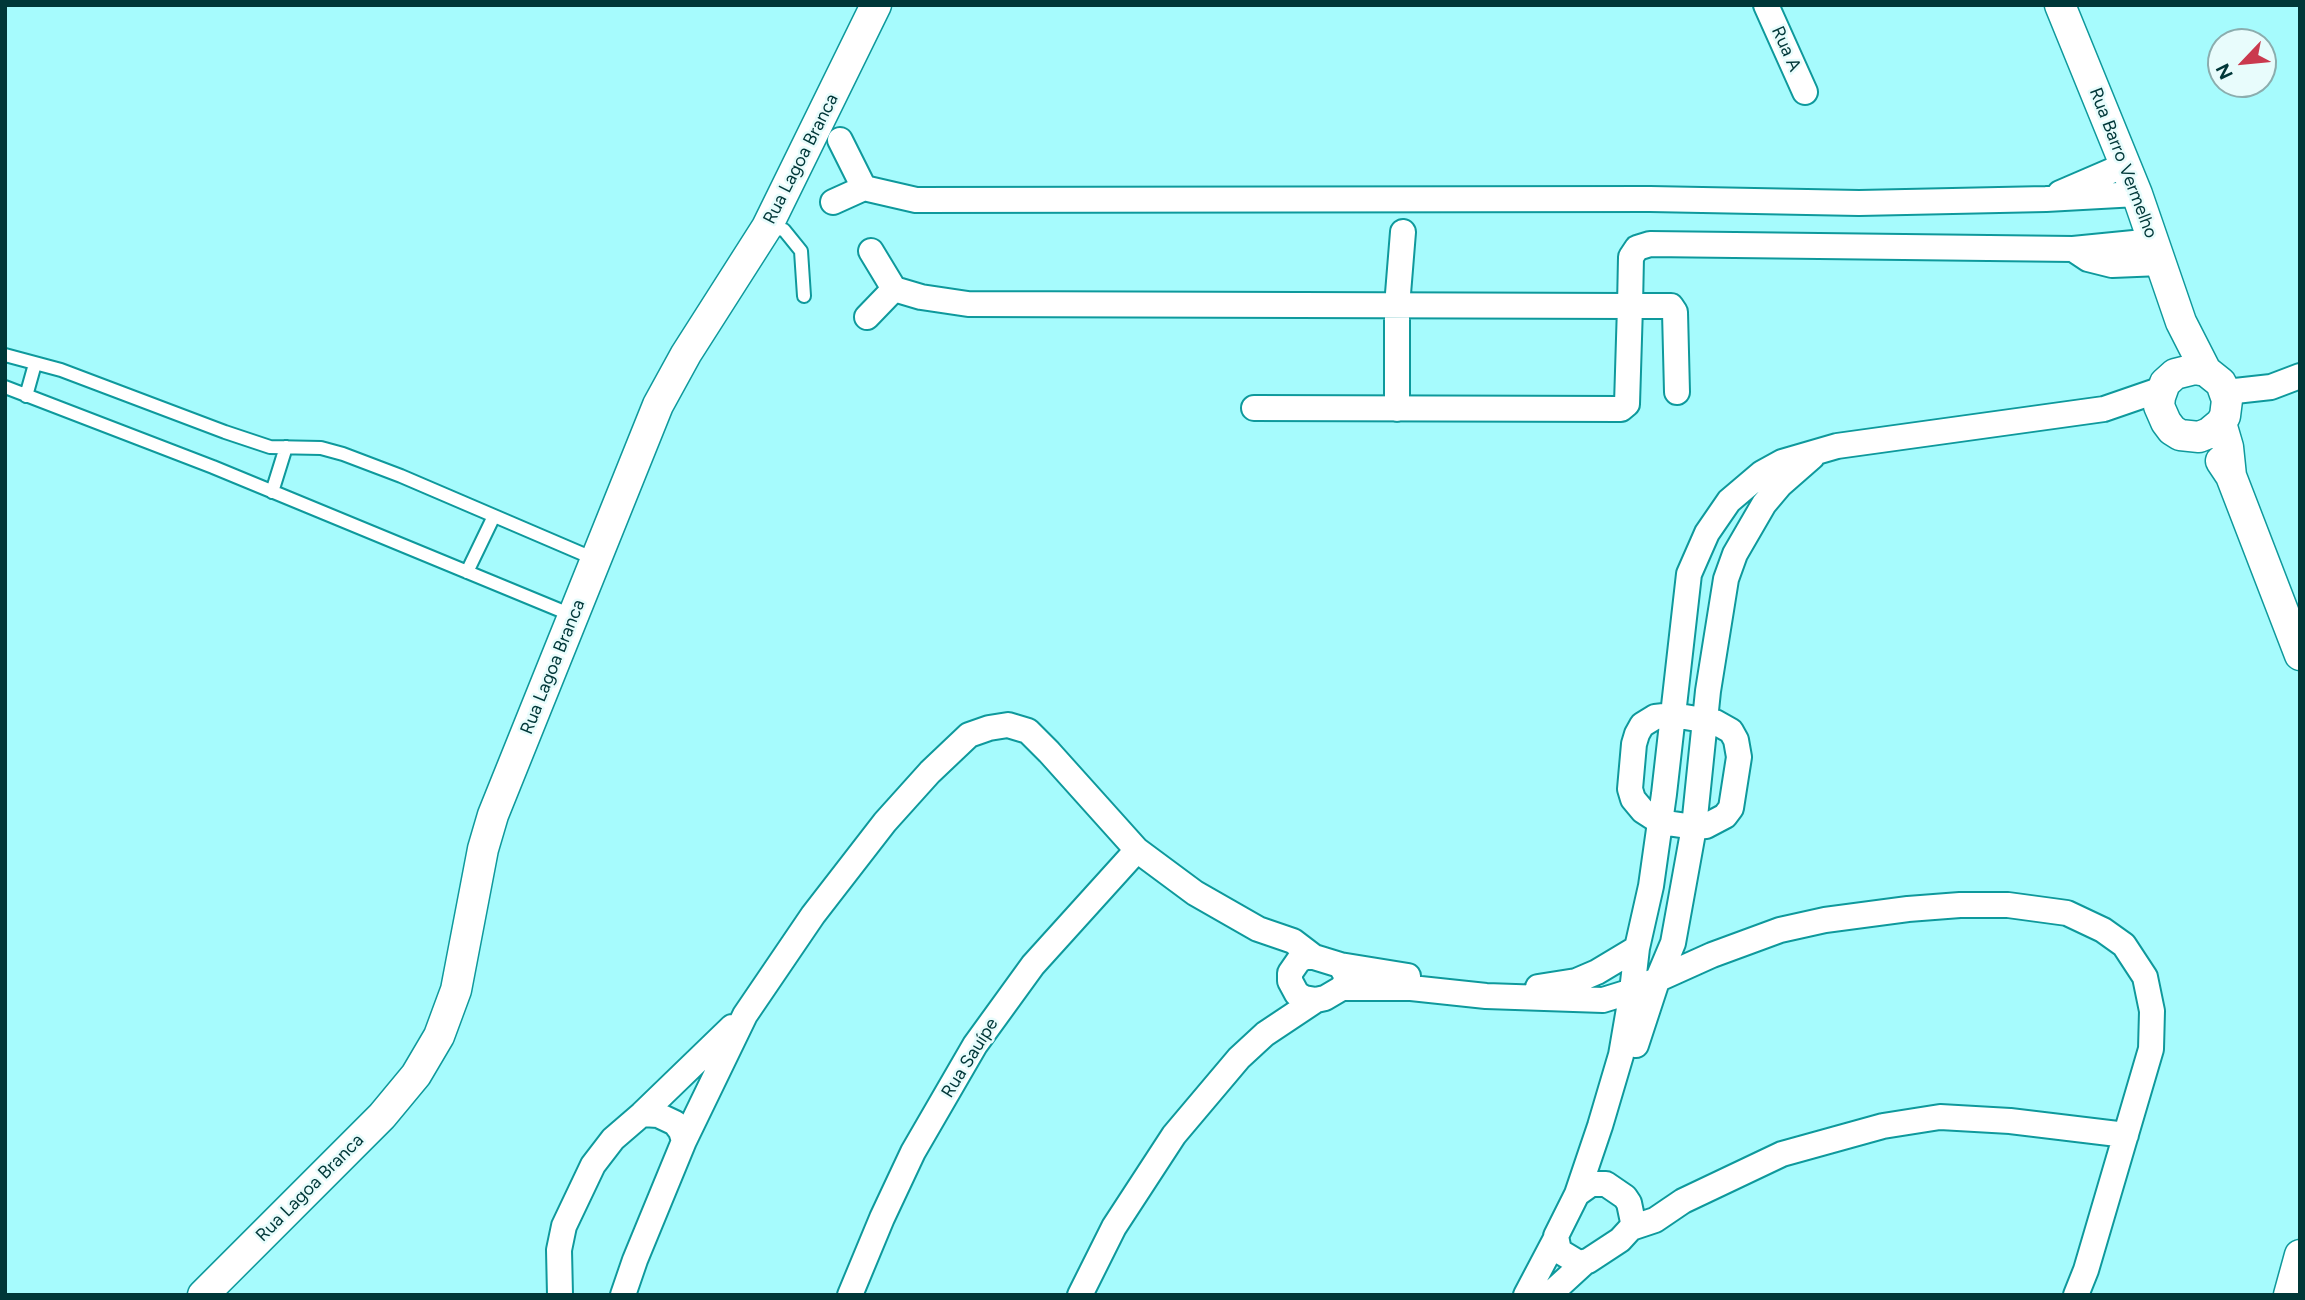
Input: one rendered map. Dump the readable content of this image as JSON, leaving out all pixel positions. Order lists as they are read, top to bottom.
{
  "streets": {
    "street": [
      "Rua A",
      "Rua Lagoa Branca",
      "Rua Barro Vermelho",
      "Rua Sauípe"
    ]
  },
  "north": "bottom left"
}
